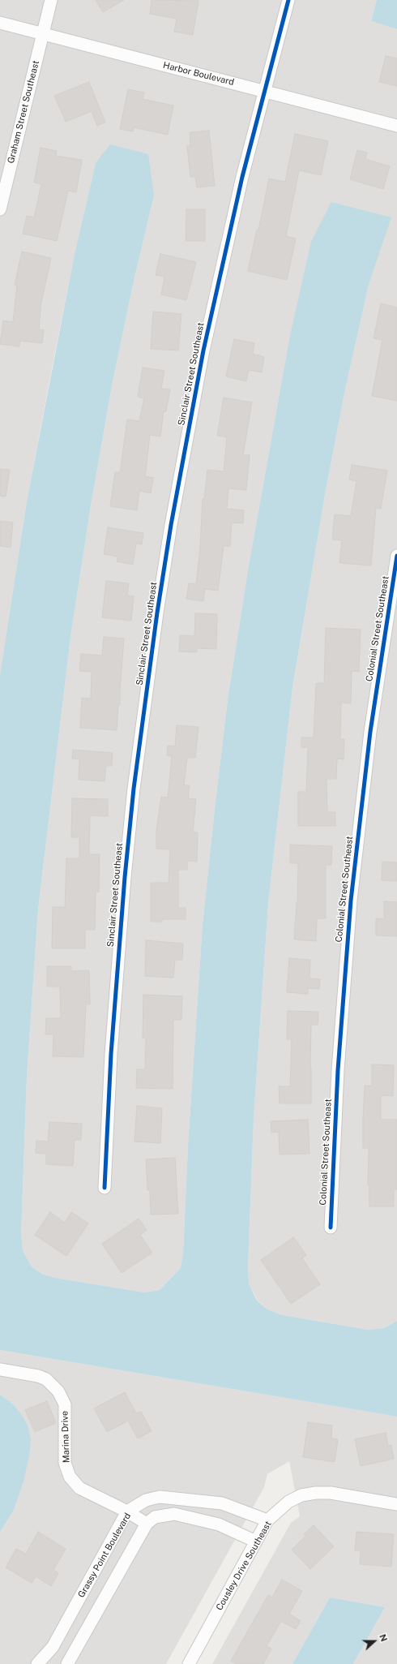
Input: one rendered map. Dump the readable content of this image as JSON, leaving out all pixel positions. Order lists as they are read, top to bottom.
{
  "streets": {
    "street": [
      "Harbor Boulevard",
      "Graham Street Southeast",
      "Sinclair Street Southeast",
      "Colonial Street Southeast",
      "Marina Drive",
      "Grassy Point Boulevard",
      "Cousley Drive Southeast"
    ]
  },
  "crossings": [
    ["Harbor Boulevard", "Graham Street Southeast"],
    ["Harbor Boulevard", "Sinclair Street Southeast"],
    ["Marina Drive", "Grassy Point Boulevard"],
    ["Grassy Point Boulevard", "Cousley Drive Southeast"]
  ],
  "north": "right"
}
